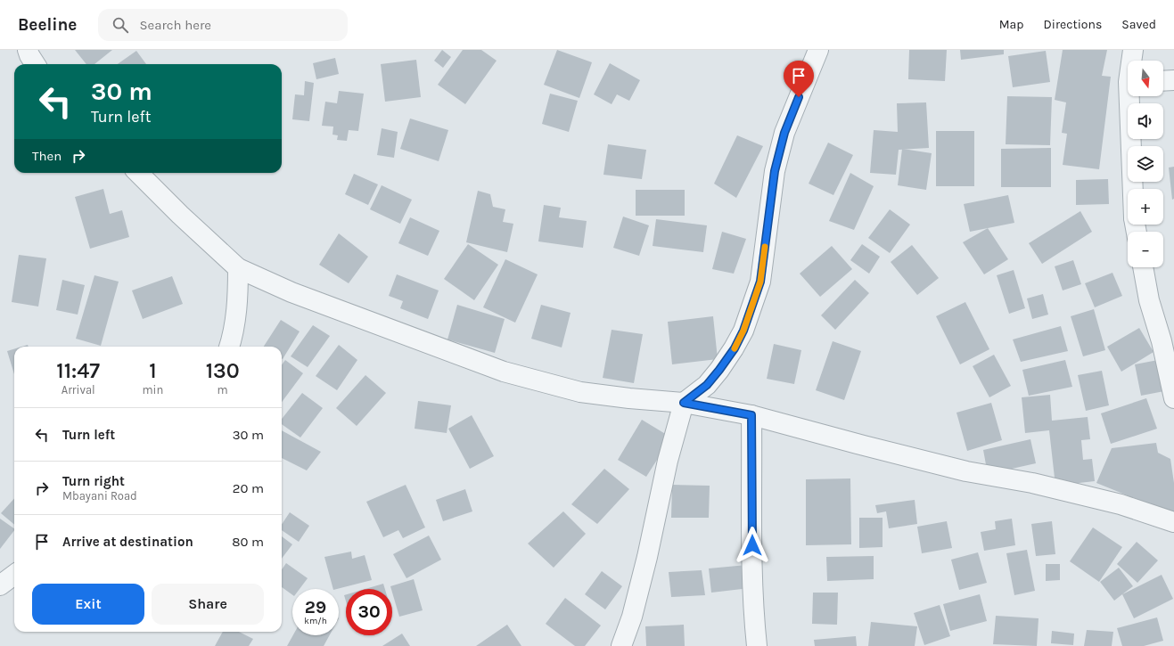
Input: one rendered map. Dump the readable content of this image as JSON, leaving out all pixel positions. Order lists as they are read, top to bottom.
{
  "north": "bottom",
  "page": {
    "header": "Beeline",
    "search": "Search here",
    "nav": ["Map", "Directions", "Saved"],
    "map_buttons": ["+", "−"],
    "turn": ["30 m", "Turn left"],
    "then": "Then",
    "eta": [
      "11:47",
      "Arrival",
      "1",
      "min",
      "130",
      "m"
    ],
    "list": [
      {
        "name": "Turn left",
        "value": "30 m"
      },
      {
        "name": "Turn right",
        "note": "Mbayani Road",
        "value": "20 m"
      },
      {
        "name": "Arrive at destination",
        "value": "80 m"
      }
    ],
    "buttons": ["Exit", "Share"],
    "speed": "29 km/h",
    "limit": "30"
  }
}
